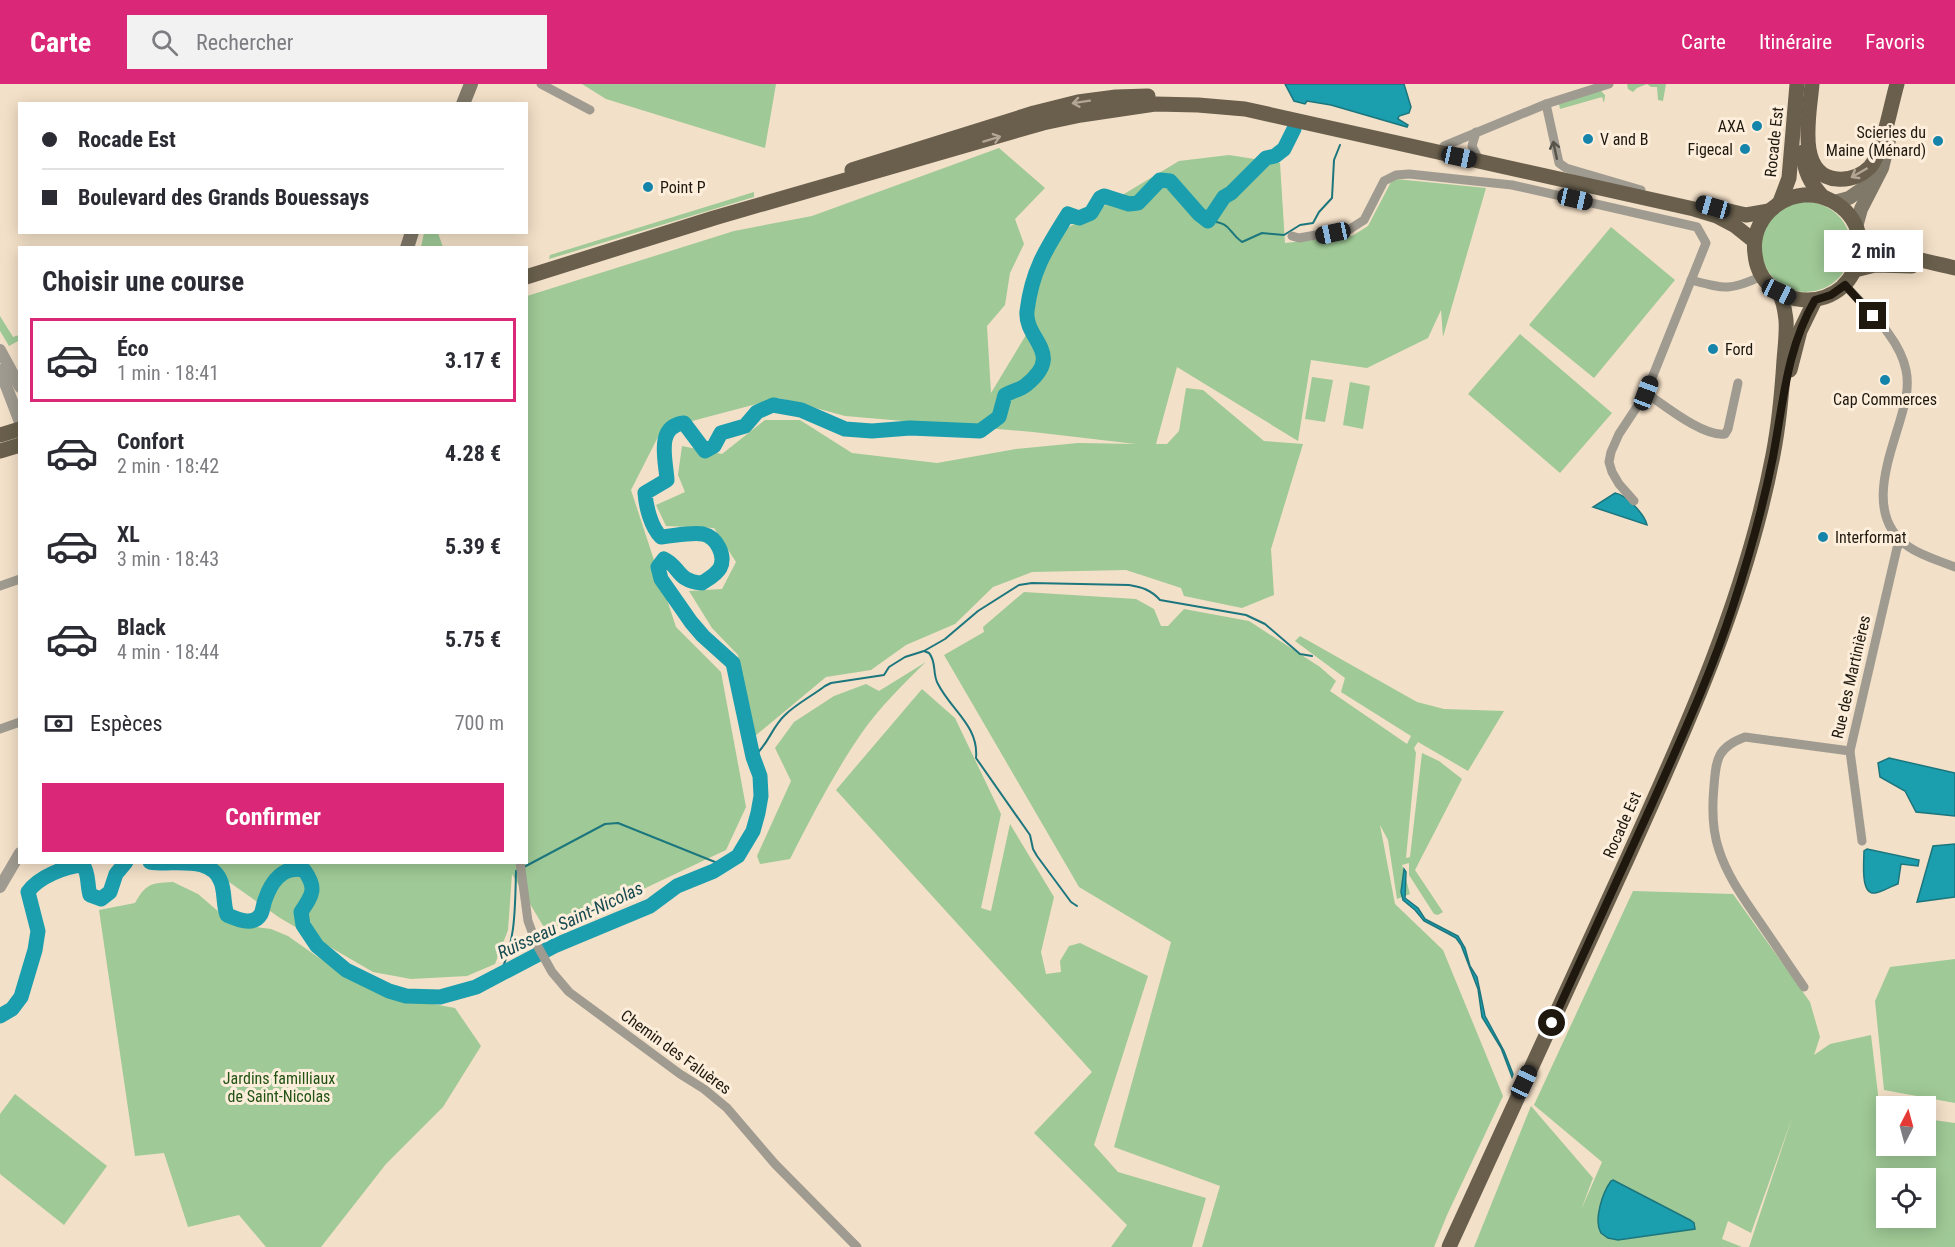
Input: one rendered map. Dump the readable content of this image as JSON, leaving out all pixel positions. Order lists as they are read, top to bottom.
{
  "streets": {
    "main road": ["Rocade Est"],
    "street": ["Rue des Martinières", "Chemin des Faluères"]
  },
  "water": ["Ruisseau Saint-Nicolas"],
  "parks": ["Jardins familliaux de Saint-Nicolas"],
  "places": [
    "AXA",
    "V and B",
    "Scieries du Maine (Ménard)",
    "Figecal",
    "Point P",
    "Ford",
    "Cap Commerces",
    "Interformat"
  ],
  "north": "top",
  "page": {
    "header": "Carte",
    "search": "Rechercher",
    "nav": ["Carte", "Itinéraire", "Favoris"],
    "banner": ["Rocade Est", "Boulevard des Grands Bouessays"],
    "bubble": "2 min",
    "heading": "Choisir une course",
    "list": [
      {
        "name": "Éco",
        "note": "1 min · 18:41",
        "value": "3.17 €"
      },
      {
        "name": "Confort",
        "note": "2 min · 18:42",
        "value": "4.28 €"
      },
      {
        "name": "XL",
        "note": "3 min · 18:43",
        "value": "5.39 €"
      },
      {
        "name": "Black",
        "note": "4 min · 18:44",
        "value": "5.75 €"
      }
    ],
    "pay": ["Espèces", "700 m"],
    "buttons": "Confirmer"
  }
}
